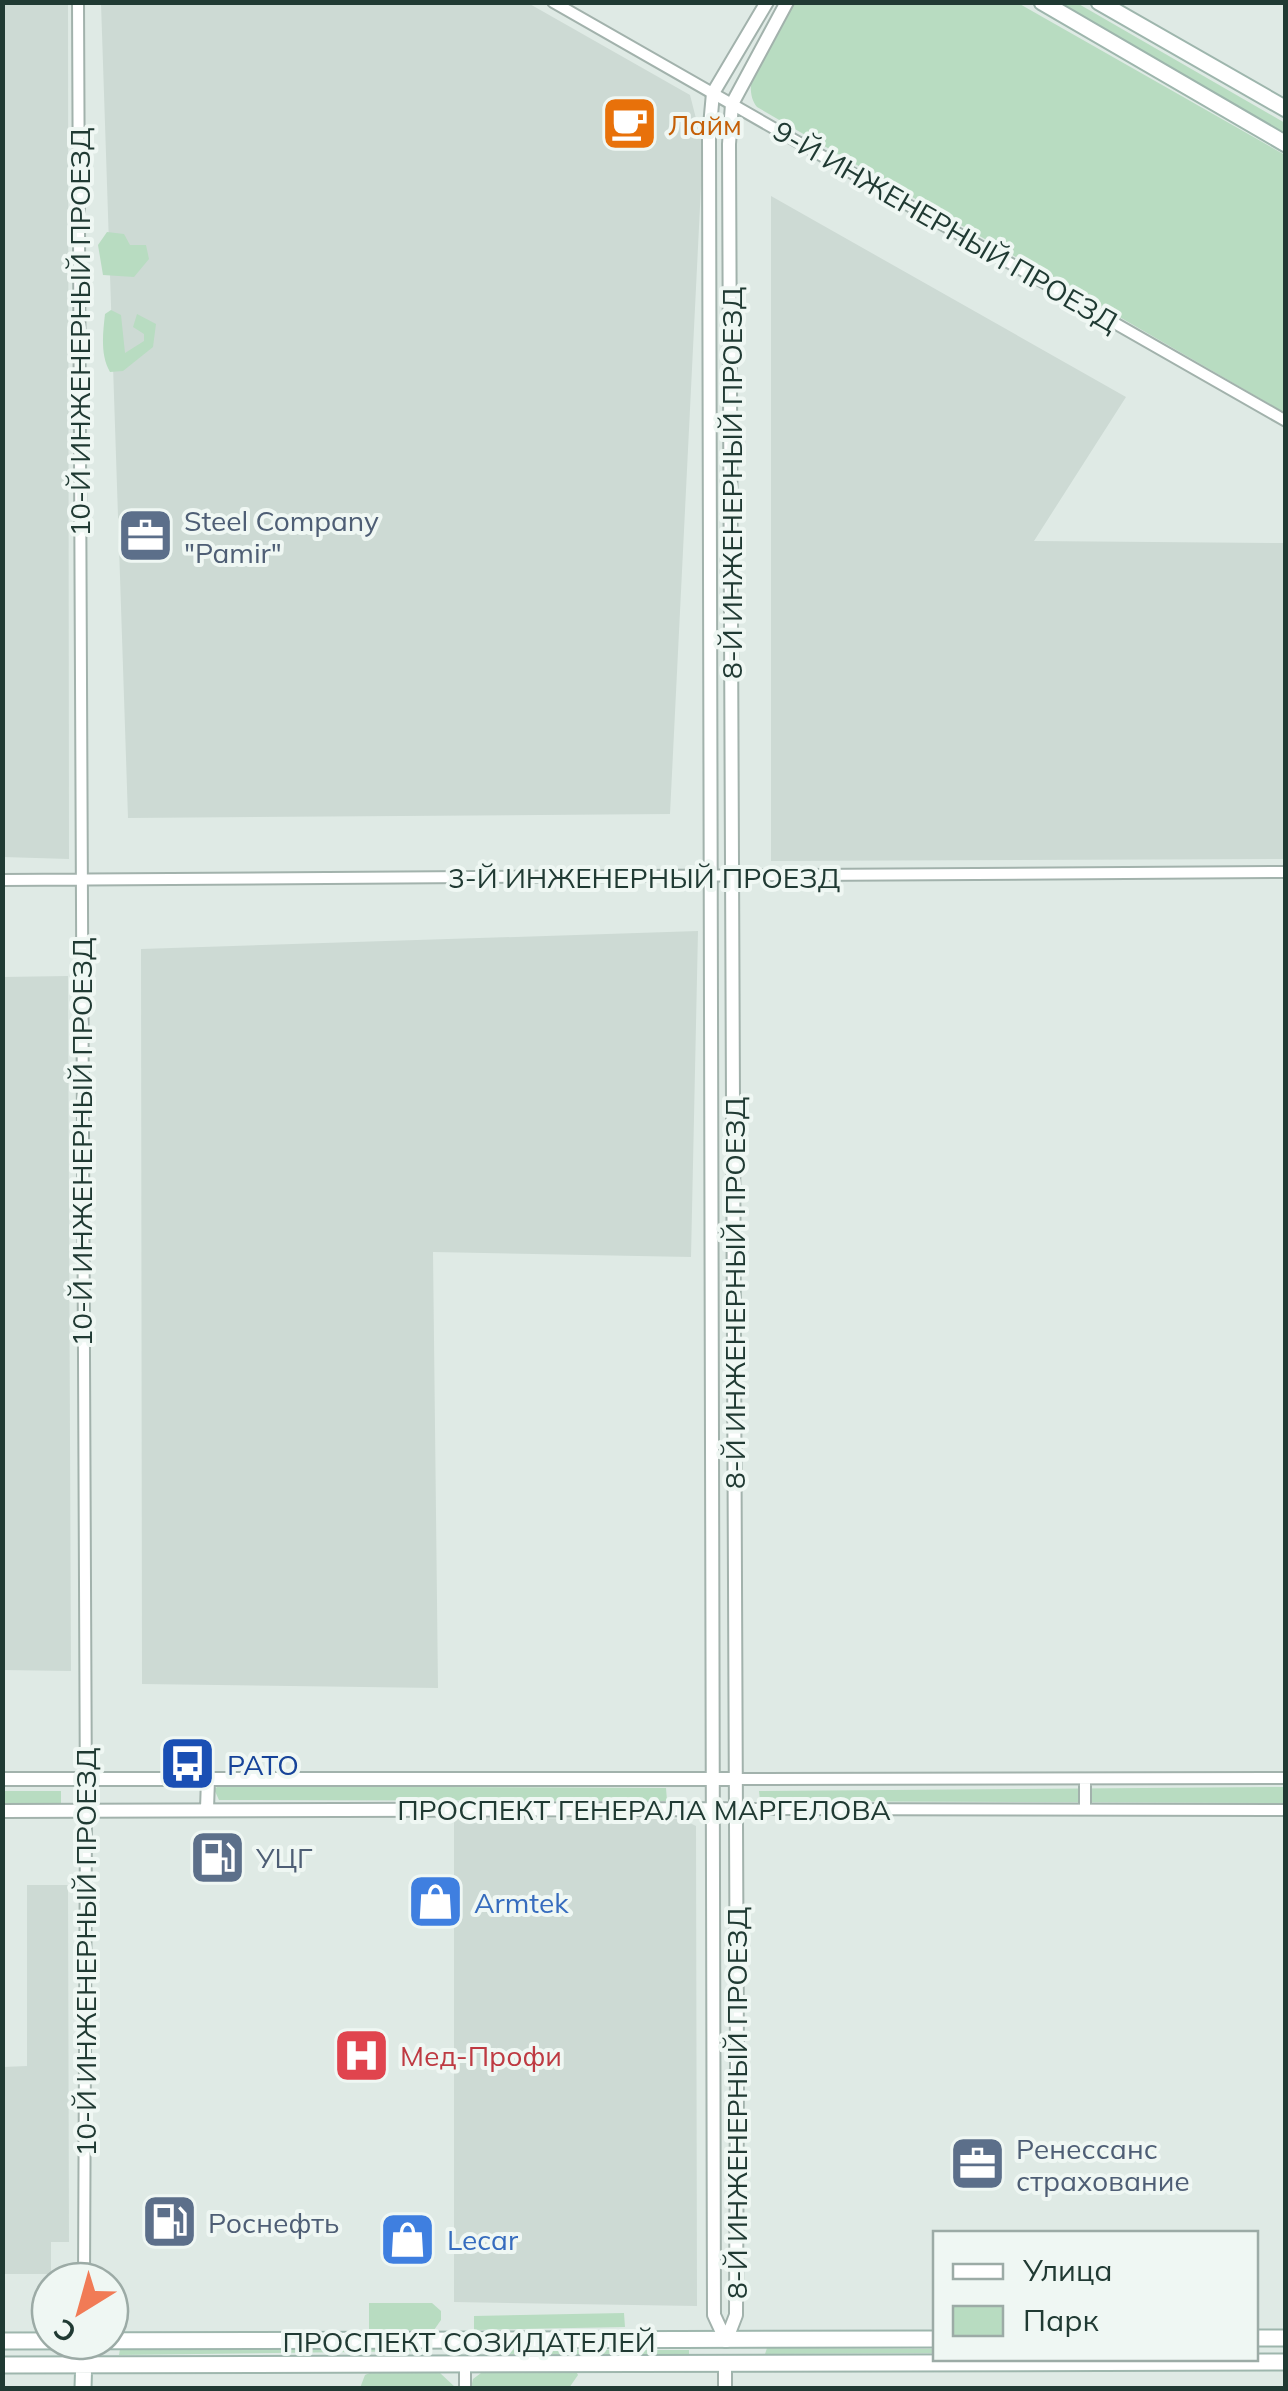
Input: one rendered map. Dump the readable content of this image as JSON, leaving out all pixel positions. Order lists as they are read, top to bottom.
{
  "streets": {
    "main road": ["ПРОСПЕКТ СОЗИДАТЕЛЕЙ"],
    "street": [
      "9-Й ИНЖЕНЕРНЫЙ ПРОЕЗД",
      "10-Й ИНЖЕНЕРНЫЙ ПРОЕЗД",
      "8-Й ИНЖЕНЕРНЫЙ ПРОЕЗД",
      "3-Й ИНЖЕНЕРНЫЙ ПРОЕЗД",
      "ПРОСПЕКТ ГЕНЕРАЛА МАРГЕЛОВА"
    ]
  },
  "crossings": [
    ["9-Й ИНЖЕНЕРНЫЙ ПРОЕЗД", "8-Й ИНЖЕНЕРНЫЙ ПРОЕЗД"],
    ["10-Й ИНЖЕНЕРНЫЙ ПРОЕЗД", "3-Й ИНЖЕНЕРНЫЙ ПРОЕЗД"],
    ["10-Й ИНЖЕНЕРНЫЙ ПРОЕЗД", "ПРОСПЕКТ ГЕНЕРАЛА МАРГЕЛОВА"],
    ["8-Й ИНЖЕНЕРНЫЙ ПРОЕЗД", "3-Й ИНЖЕНЕРНЫЙ ПРОЕЗД"],
    ["8-Й ИНЖЕНЕРНЫЙ ПРОЕЗД", "ПРОСПЕКТ ГЕНЕРАЛА МАРГЕЛОВА"],
    ["8-Й ИНЖЕНЕРНЫЙ ПРОЕЗД", "ПРОСПЕКТ СОЗИДАТЕЛЕЙ"]
  ],
  "places": {
    "cafe": ["Лайм"],
    "office": ["Steel Company \"Pamir\"", "Ренессанс страхование"],
    "bus stop": ["РАТО"],
    "fuel station": ["УЦГ", "Роснефть"],
    "shop": ["Armtek", "Lecar"],
    "hospital": ["Мед-Профи"]
  },
  "legend": ["Улица", "Парк"],
  "north": "bottom left"
}
